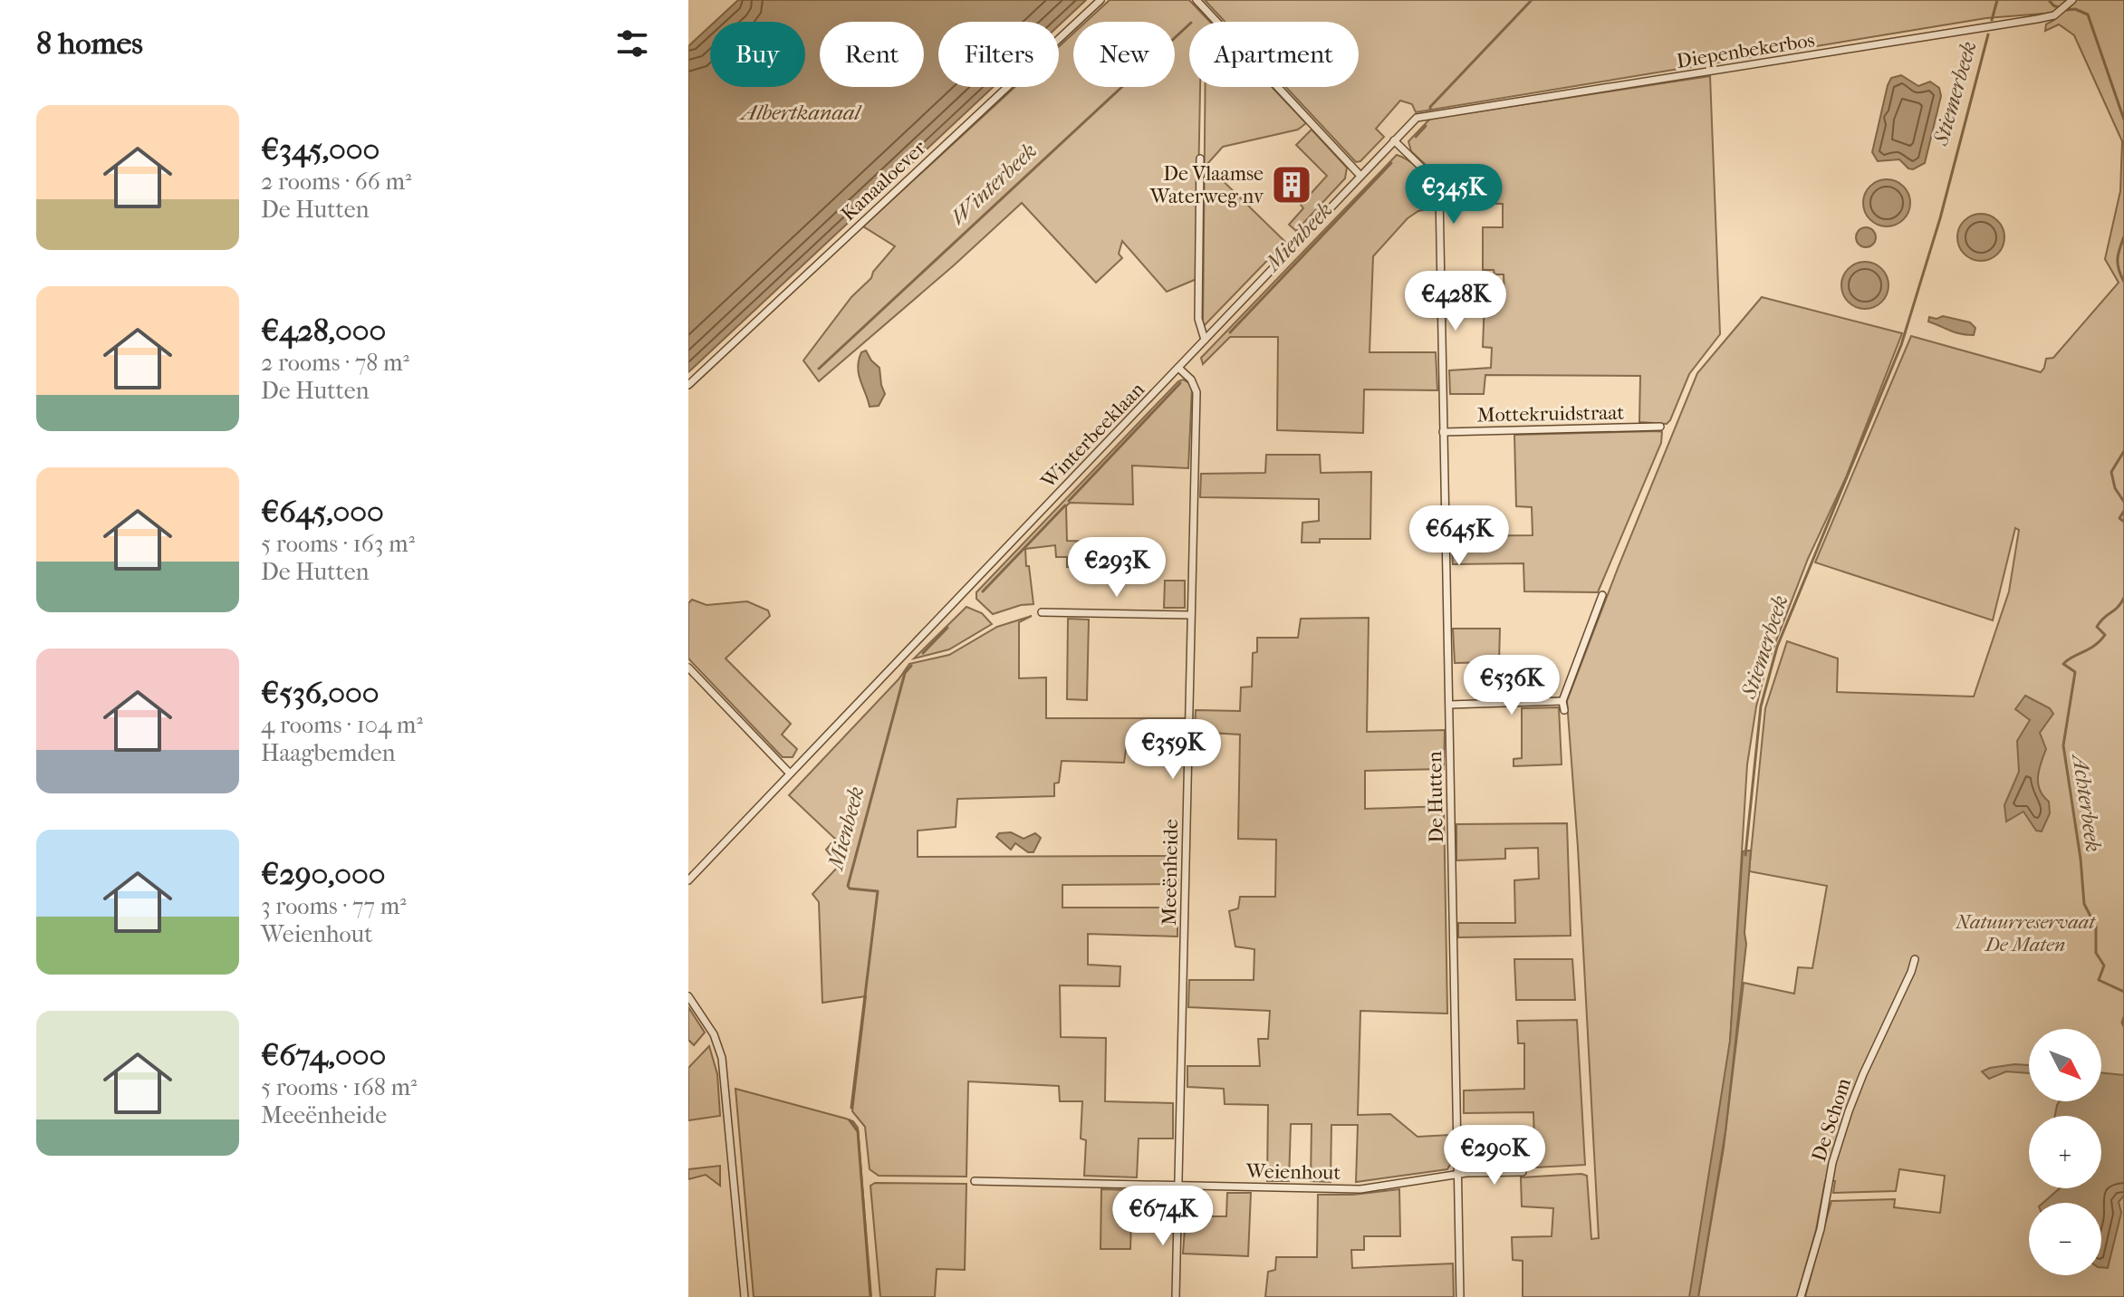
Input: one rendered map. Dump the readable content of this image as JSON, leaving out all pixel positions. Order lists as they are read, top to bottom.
{
  "streets": {
    "street": [
      "Diepenbekerbos",
      "Kanaaloever",
      "Mottekruidstraat",
      "Winterbeeklaan",
      "De Hutten",
      "Meeënheide",
      "De Schom",
      "Weienhout"
    ]
  },
  "crossings": [
    ["Diepenbekerbos", "Winterbeeklaan"],
    ["Mottekruidstraat", "De Hutten"],
    ["Winterbeeklaan", "De Hutten"],
    ["Winterbeeklaan", "Meeënheide"],
    ["De Hutten", "Weienhout"],
    ["Meeënheide", "Weienhout"]
  ],
  "water": [
    "Stiemerbeek",
    "Albertkanaal",
    "Winterbeek",
    "Mienbeek",
    "Achterbeek"
  ],
  "parks": ["Natuurreservaat De Maten"],
  "places": {
    "building": ["De Vlaamse Waterweg nv"]
  },
  "north": "bottom right",
  "page": {
    "heading": "8 homes",
    "chip": [
      "Buy",
      "Rent",
      "Filters",
      "New",
      "Apartment"
    ],
    "list": [
      {
        "name": "€345,000",
        "note": "2 rooms · 66 m² · De Hutten"
      },
      {
        "name": "€428,000",
        "note": "2 rooms · 78 m² · De Hutten"
      },
      {
        "name": "€645,000",
        "note": "5 rooms · 163 m² · De Hutten"
      },
      {
        "name": "€536,000",
        "note": "4 rooms · 104 m² · Haagbemden"
      },
      {
        "name": "€290,000",
        "note": "3 rooms · 77 m² · Weienhout"
      },
      {
        "name": "€674,000",
        "note": "5 rooms · 168 m² · Meeënheide"
      }
    ],
    "price": [
      "€345K",
      "€428K",
      "€645K",
      "€293K",
      "€536K",
      "€359K",
      "€290K",
      "€674K"
    ],
    "map_buttons": ["+", "−"]
  }
}
